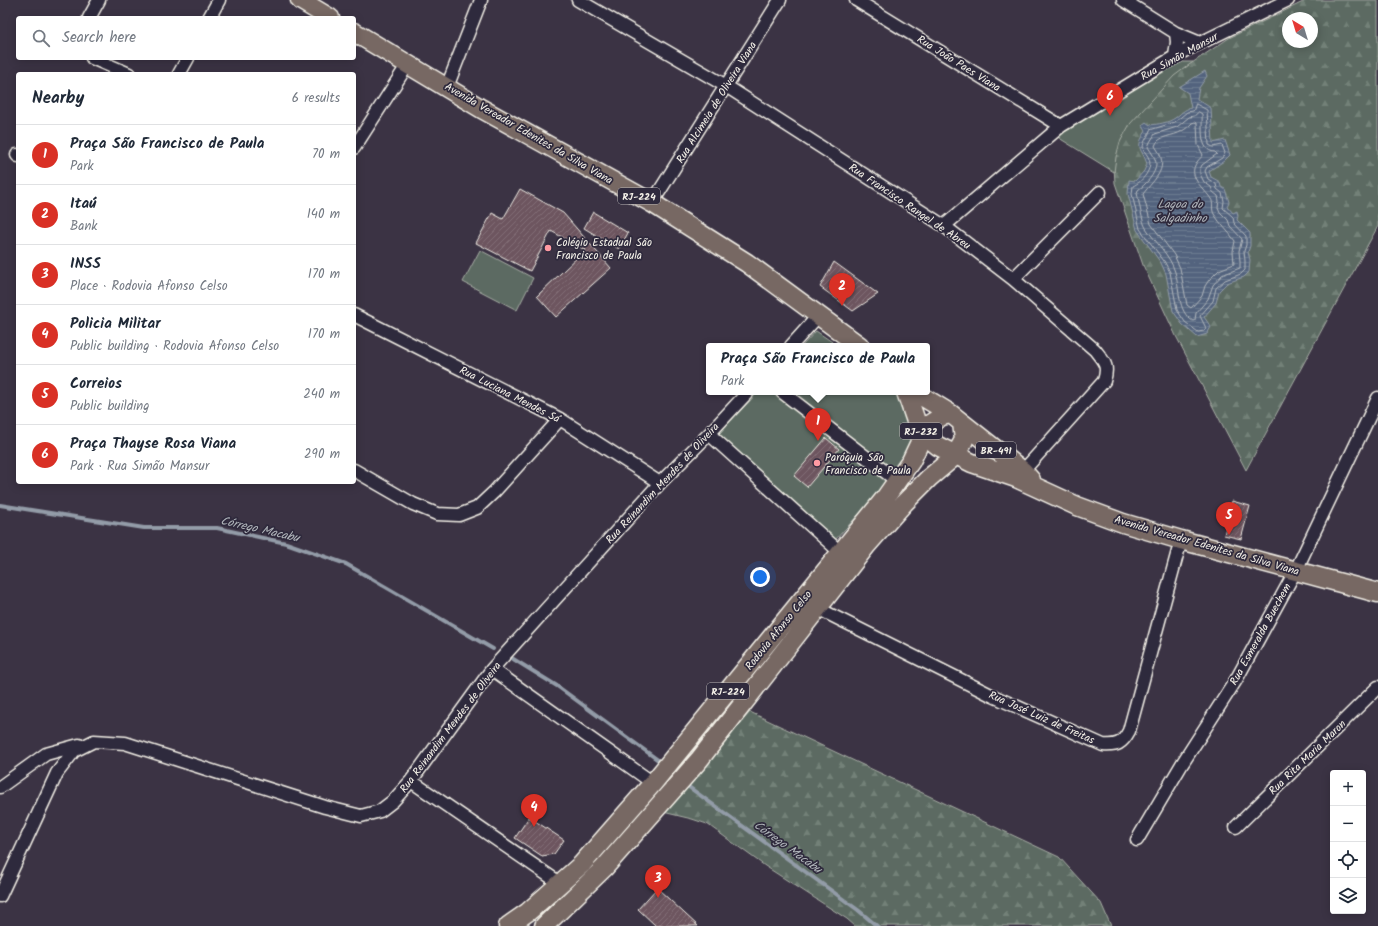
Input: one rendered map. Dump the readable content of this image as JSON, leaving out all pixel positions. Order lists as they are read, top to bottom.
{
  "streets": {
    "main road": [
      "Avenida Vereador Edenites da Silva Viana",
      "RJ-224",
      "RJ-232",
      "BR-491",
      "Rodovia Afonso Celso"
    ],
    "street": [
      "Rua Simão Mansur",
      "Rua João Paes Viana",
      "Rua Alcimeia de Oliveira Viana",
      "Rua Francisco Rangel de Abreu",
      "Rua Luciana Mendes Sá",
      "Rua Reinandim Mendes de Oliveira",
      "Rua Esmeralda Buechem",
      "Rua José Luiz de Freitas",
      "Rua Rita Maria Maron"
    ]
  },
  "crossings": [
    ["Rua Simão Mansur", "Rua João Paes Viana"],
    ["Rua Simão Mansur", "Rua Francisco Rangel de Abreu"],
    ["Rua Alcimeia de Oliveira Viana", "Avenida Vereador Edenites da Silva Viana"],
    ["Rua Alcimeia de Oliveira Viana", "Rua Francisco Rangel de Abreu"],
    ["Avenida Vereador Edenites da Silva Viana", "Rua Francisco Rangel de Abreu"],
    ["Avenida Vereador Edenites da Silva Viana", "Rodovia Afonso Celso"],
    ["Avenida Vereador Edenites da Silva Viana", "Rua Esmeralda Buechem"],
    ["Avenida Vereador Edenites da Silva Viana", "Rua José Luiz de Freitas"],
    ["Rua Luciana Mendes Sá", "Rua Reinandim Mendes de Oliveira"],
    ["Rodovia Afonso Celso", "Rua José Luiz de Freitas"]
  ],
  "water": ["Lagoa do Salgadinho", "Córrego Macabu"],
  "places": ["Colégio Estadual São Francisco de Paula", "Paróquia São Francisco de Paula"],
  "north": "top left",
  "page": {
    "search": "Search here",
    "heading": ["Nearby", "6 results"],
    "pins": [
      "6",
      "2",
      "1",
      "5",
      "4",
      "3"
    ],
    "list": [
      {
        "mark": "1",
        "name": "Praça São Francisco de Paula",
        "note": "Park",
        "value": "70 m"
      },
      {
        "mark": "2",
        "name": "Itaú",
        "note": "Bank",
        "value": "140 m"
      },
      {
        "mark": "3",
        "name": "INSS",
        "note": "Place · Rodovia Afonso Celso",
        "value": "170 m"
      },
      {
        "mark": "4",
        "name": "Policia Militar",
        "note": "Public building · Rodovia Afonso Celso",
        "value": "170 m"
      },
      {
        "mark": "5",
        "name": "Correios",
        "note": "Public building",
        "value": "240 m"
      },
      {
        "mark": "6",
        "name": "Praça Thayse Rosa Viana",
        "note": "Park · Rua Simão Mansur",
        "value": "290 m"
      }
    ],
    "popup": ["Praça São Francisco de Paula", "Park"],
    "map_buttons": ["+", "−"]
  }
}
